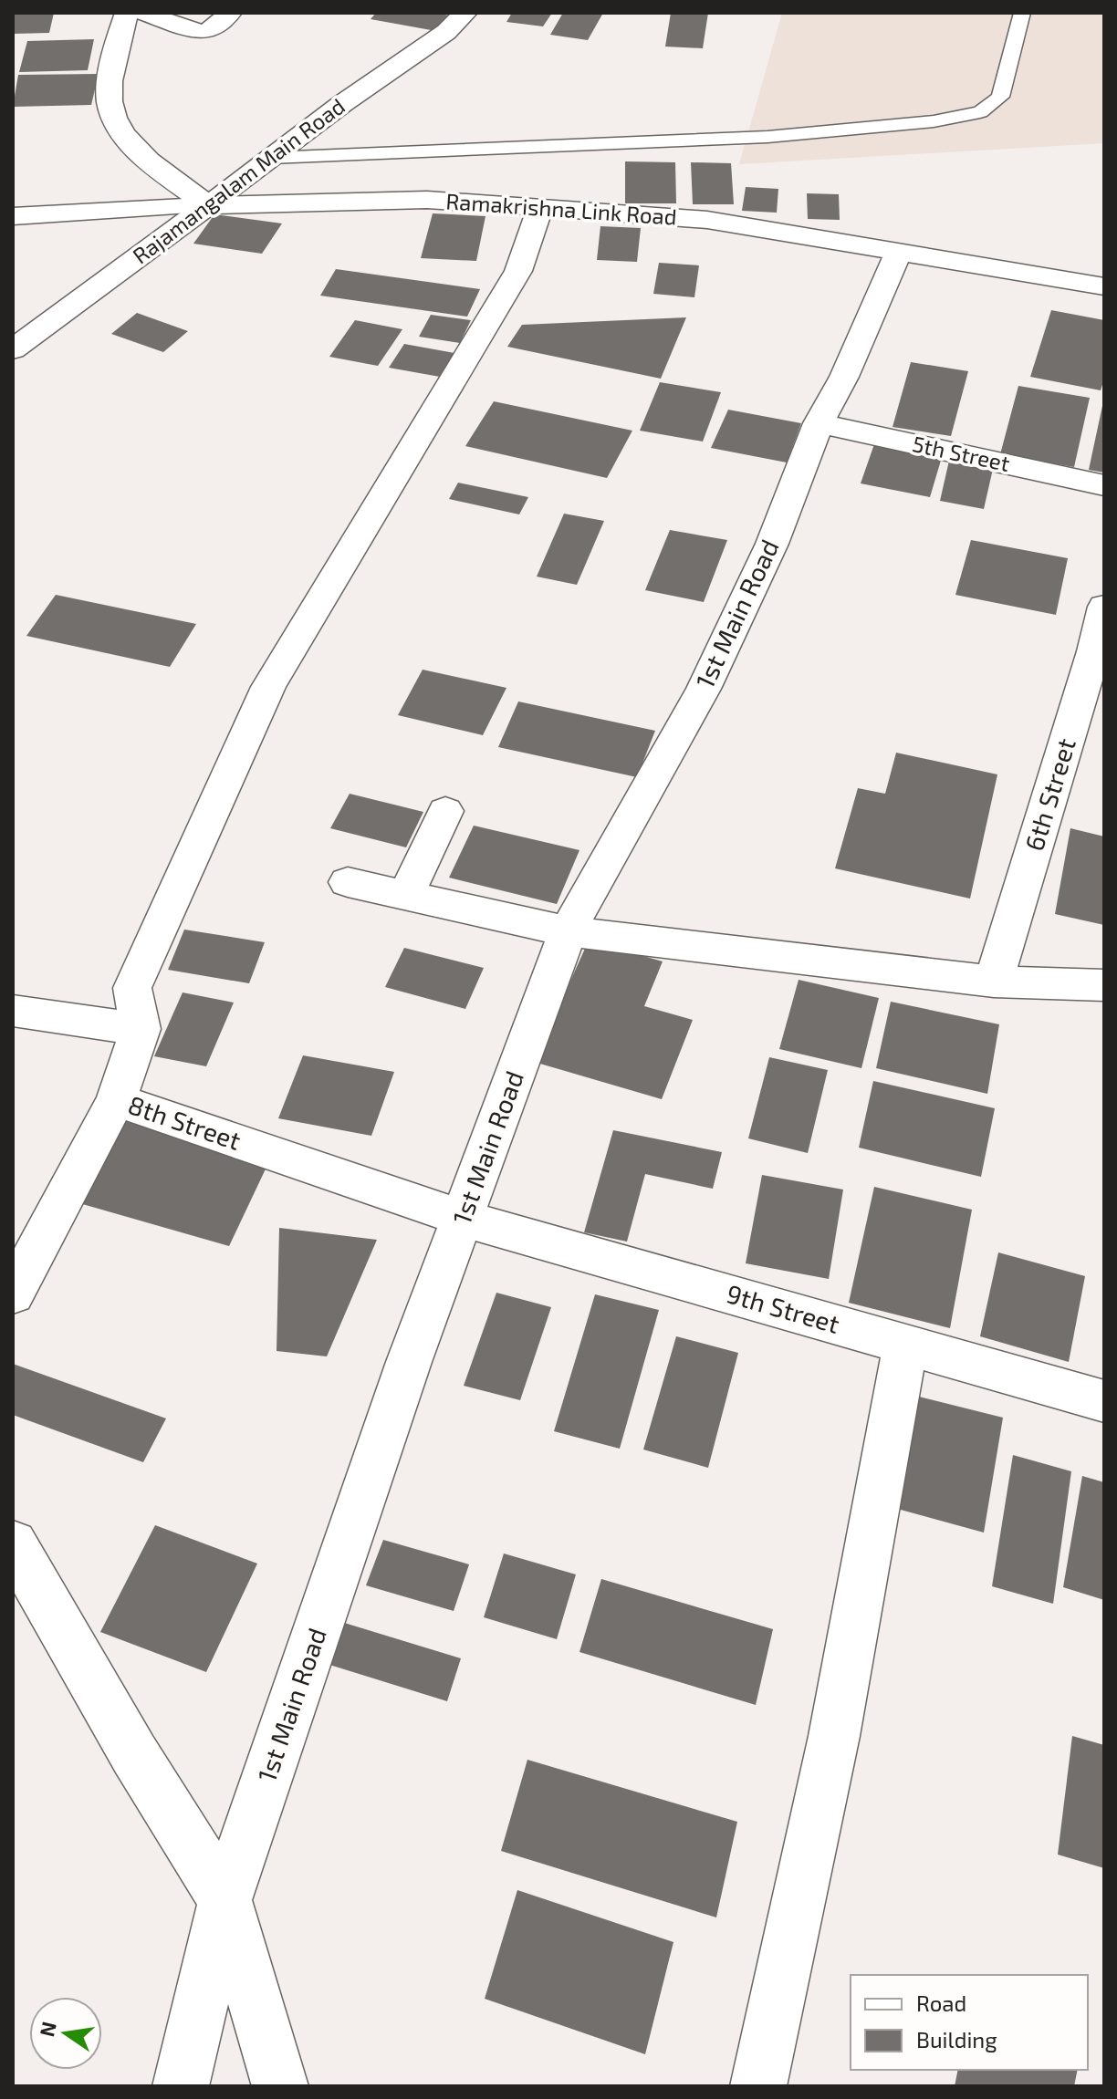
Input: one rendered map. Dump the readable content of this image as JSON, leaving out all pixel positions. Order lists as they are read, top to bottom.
{
  "streets": {
    "street": [
      "Rajamangalam Main Road",
      "Ramakrishna Link Road",
      "5th Street",
      "1st Main Road",
      "6th Street",
      "8th Street",
      "9th Street"
    ]
  },
  "crossings": [
    ["Rajamangalam Main Road", "Ramakrishna Link Road"],
    ["Ramakrishna Link Road", "1st Main Road"],
    ["5th Street", "1st Main Road"],
    ["1st Main Road", "8th Street"],
    ["1st Main Road", "9th Street"],
    ["8th Street", "9th Street"]
  ],
  "legend": ["Road", "Building"],
  "north": "left"
}
